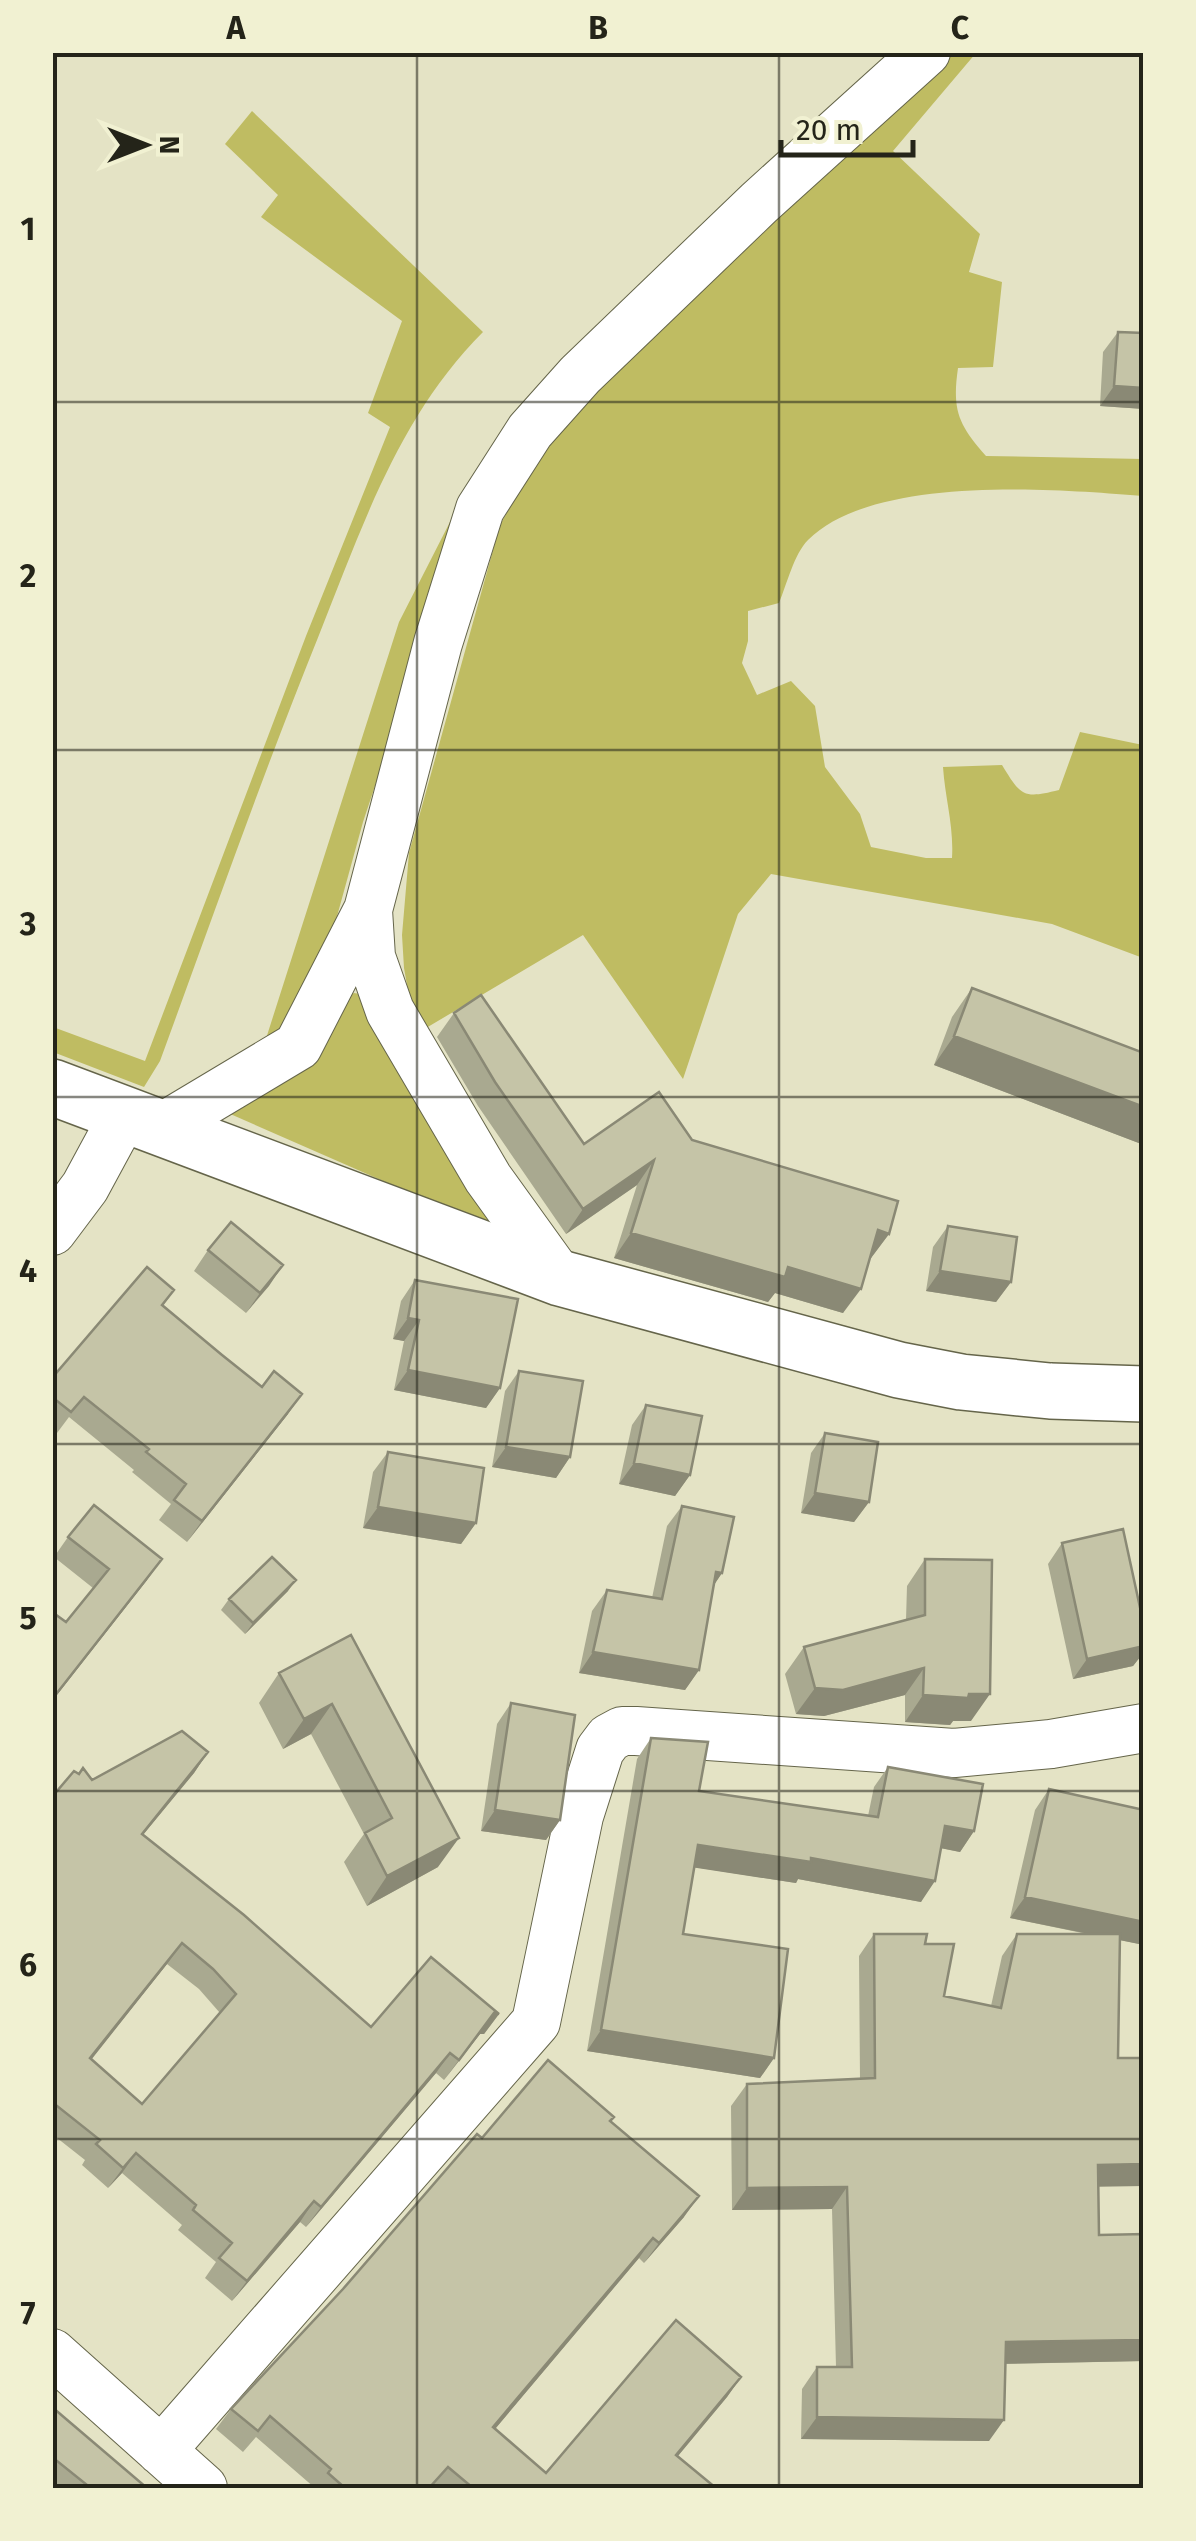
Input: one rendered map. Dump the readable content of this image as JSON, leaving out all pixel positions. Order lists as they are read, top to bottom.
{
  "scale_bar": "20 m",
  "north": "right",
  "grid": {
    "columns": ["A", "B", "C"],
    "rows": [
      "1",
      "2",
      "3",
      "4",
      "5",
      "6",
      "7"
    ]
  }
}
